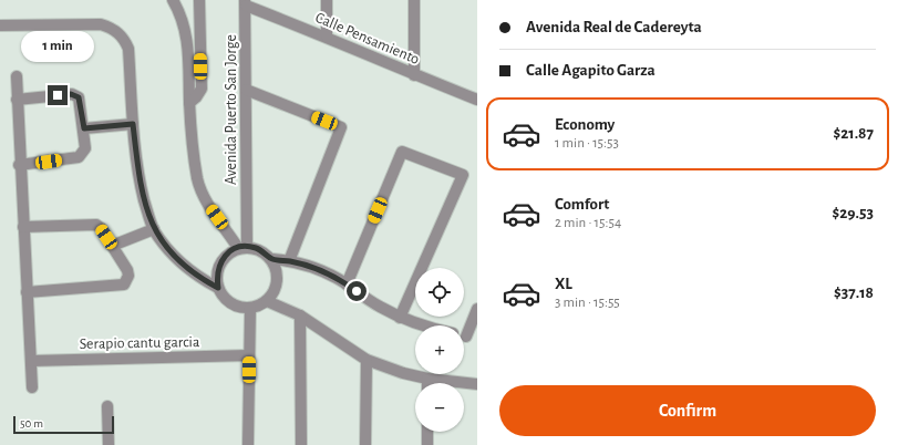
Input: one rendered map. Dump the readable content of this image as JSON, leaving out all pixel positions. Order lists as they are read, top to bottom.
{
  "streets": {
    "street": ["Calle Pensamiento", "Avenida Puerto San Jorge", "Serapio cantu garcia"]
  },
  "crossings": [
    ["Calle Pensamiento", "Avenida Puerto San Jorge"]
  ],
  "scale_bar": "50 m",
  "page": {
    "banner": ["Avenida Real de Cadereyta", "Calle Agapito Garza"],
    "bubble": "1 min",
    "list": [
      {
        "name": "Economy",
        "note": "1 min · 15:53",
        "value": "$21.87"
      },
      {
        "name": "Comfort",
        "note": "2 min · 15:54",
        "value": "$29.53"
      },
      {
        "name": "XL",
        "note": "3 min · 15:55",
        "value": "$37.18"
      }
    ],
    "map_buttons": ["+", "−"],
    "buttons": "Confirm",
    "scale": "50 m"
  }
}
